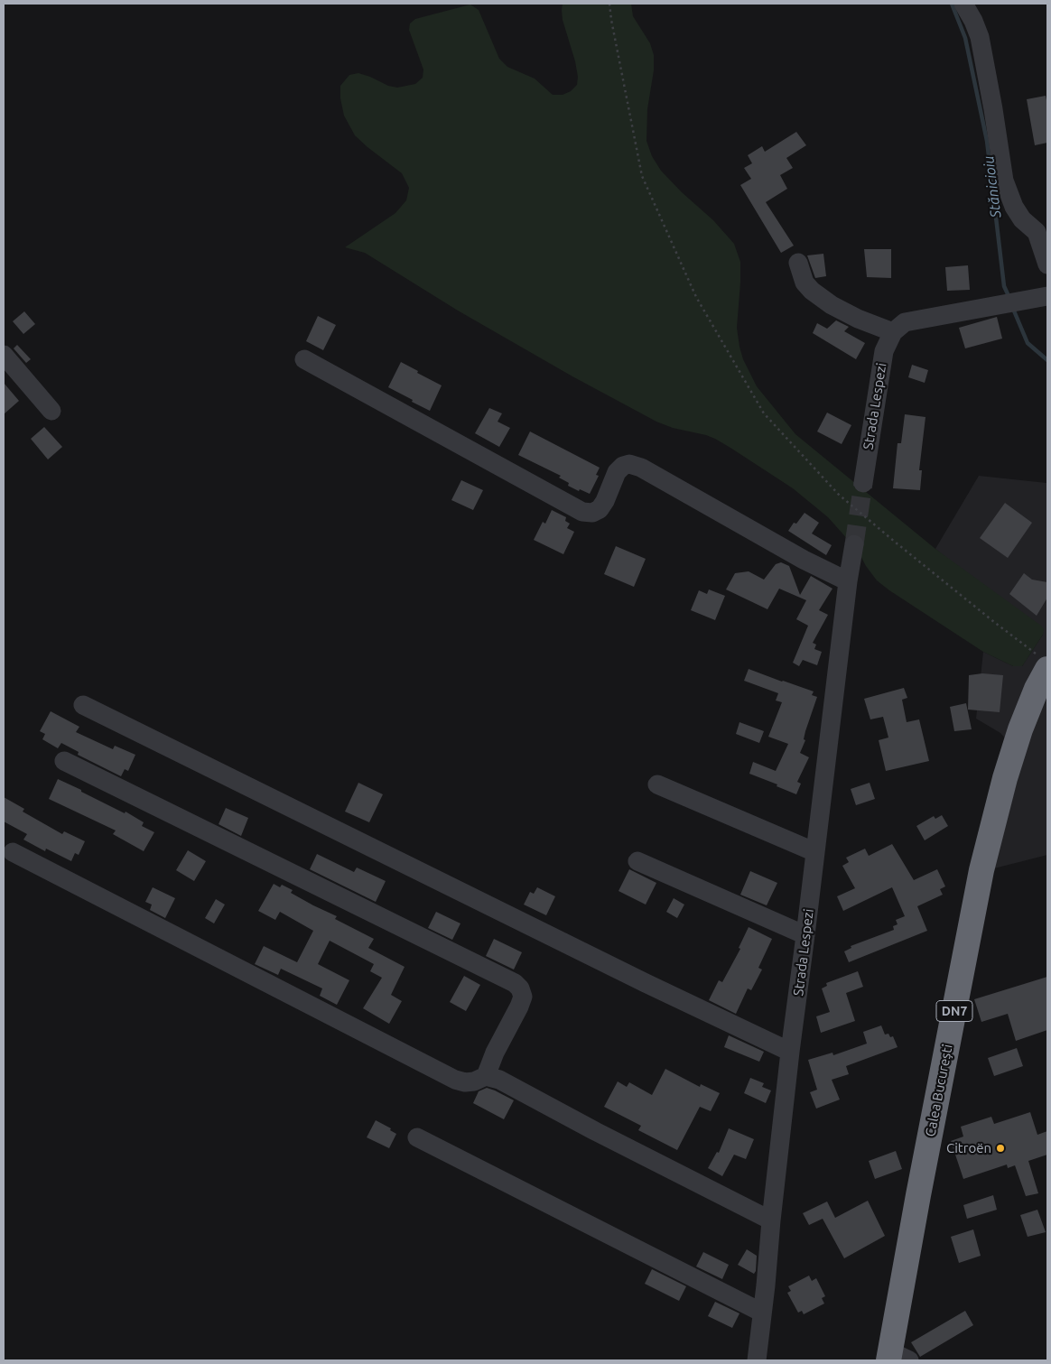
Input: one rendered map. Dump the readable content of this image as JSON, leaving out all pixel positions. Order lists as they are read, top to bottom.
{
  "streets": {
    "highway": ["DN7", "Calea București"],
    "street": ["Strada Lespezi"]
  },
  "water": ["Stănicioiu"],
  "places": ["Citroën"]
}
